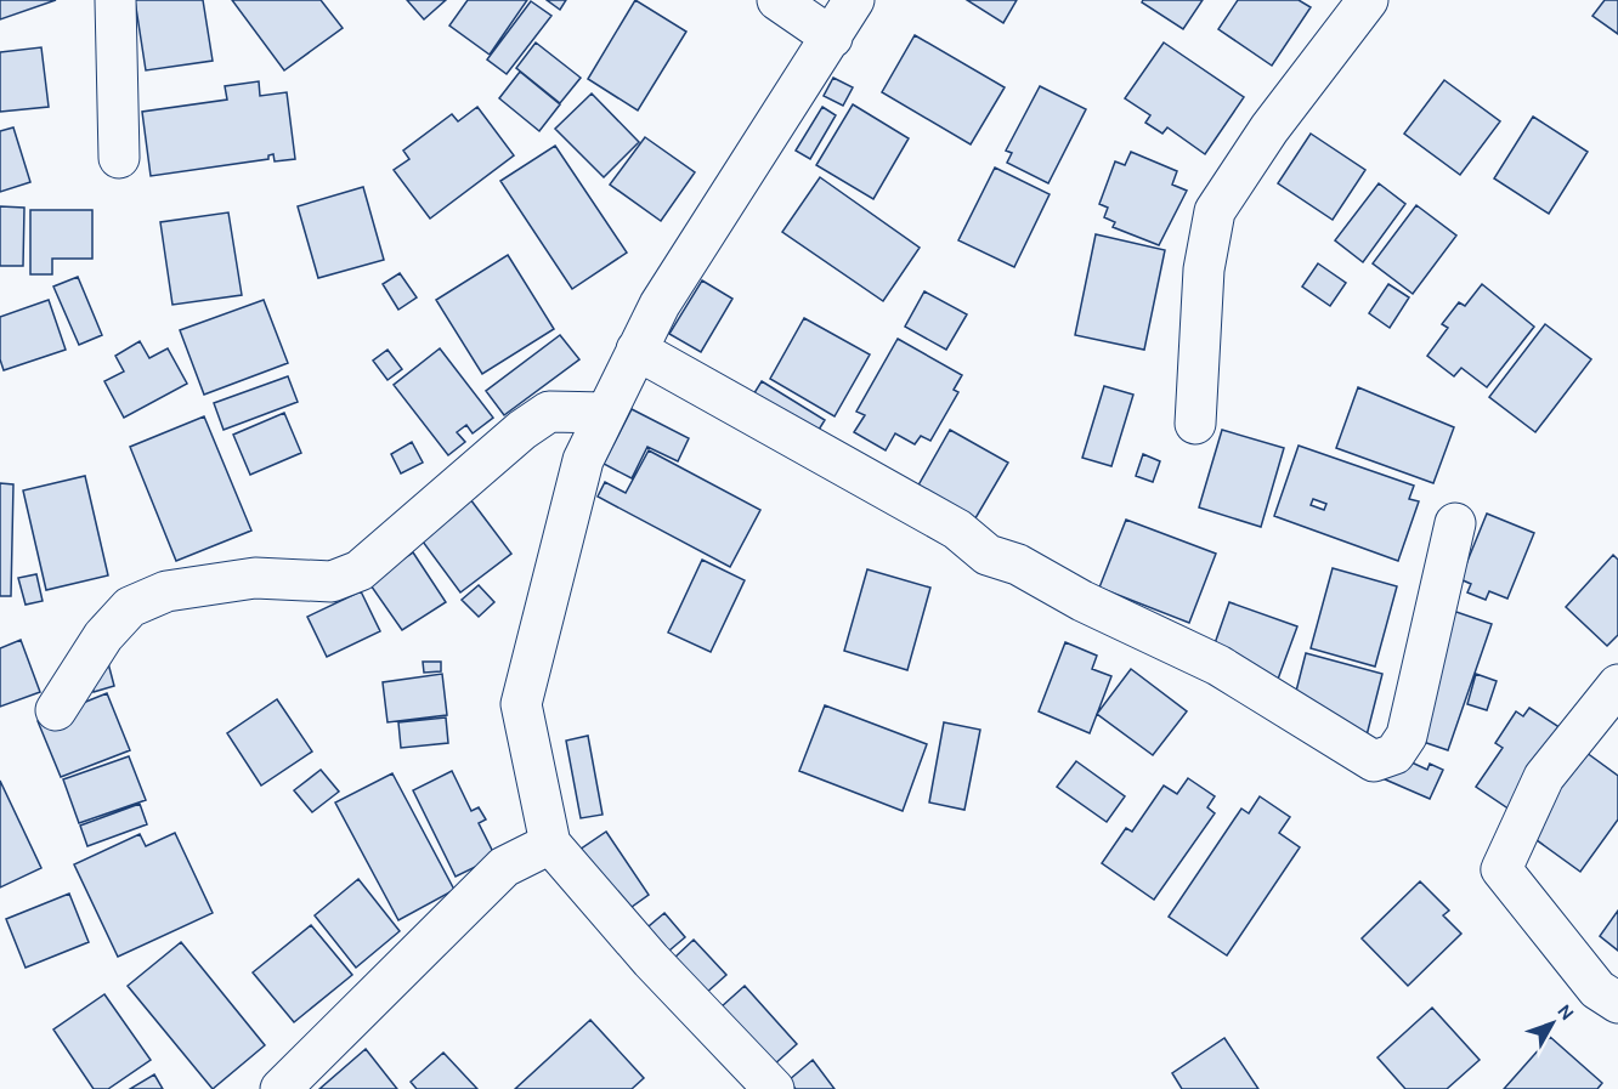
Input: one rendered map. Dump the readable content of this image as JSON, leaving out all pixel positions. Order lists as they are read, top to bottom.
{
  "north": "top right"
}
